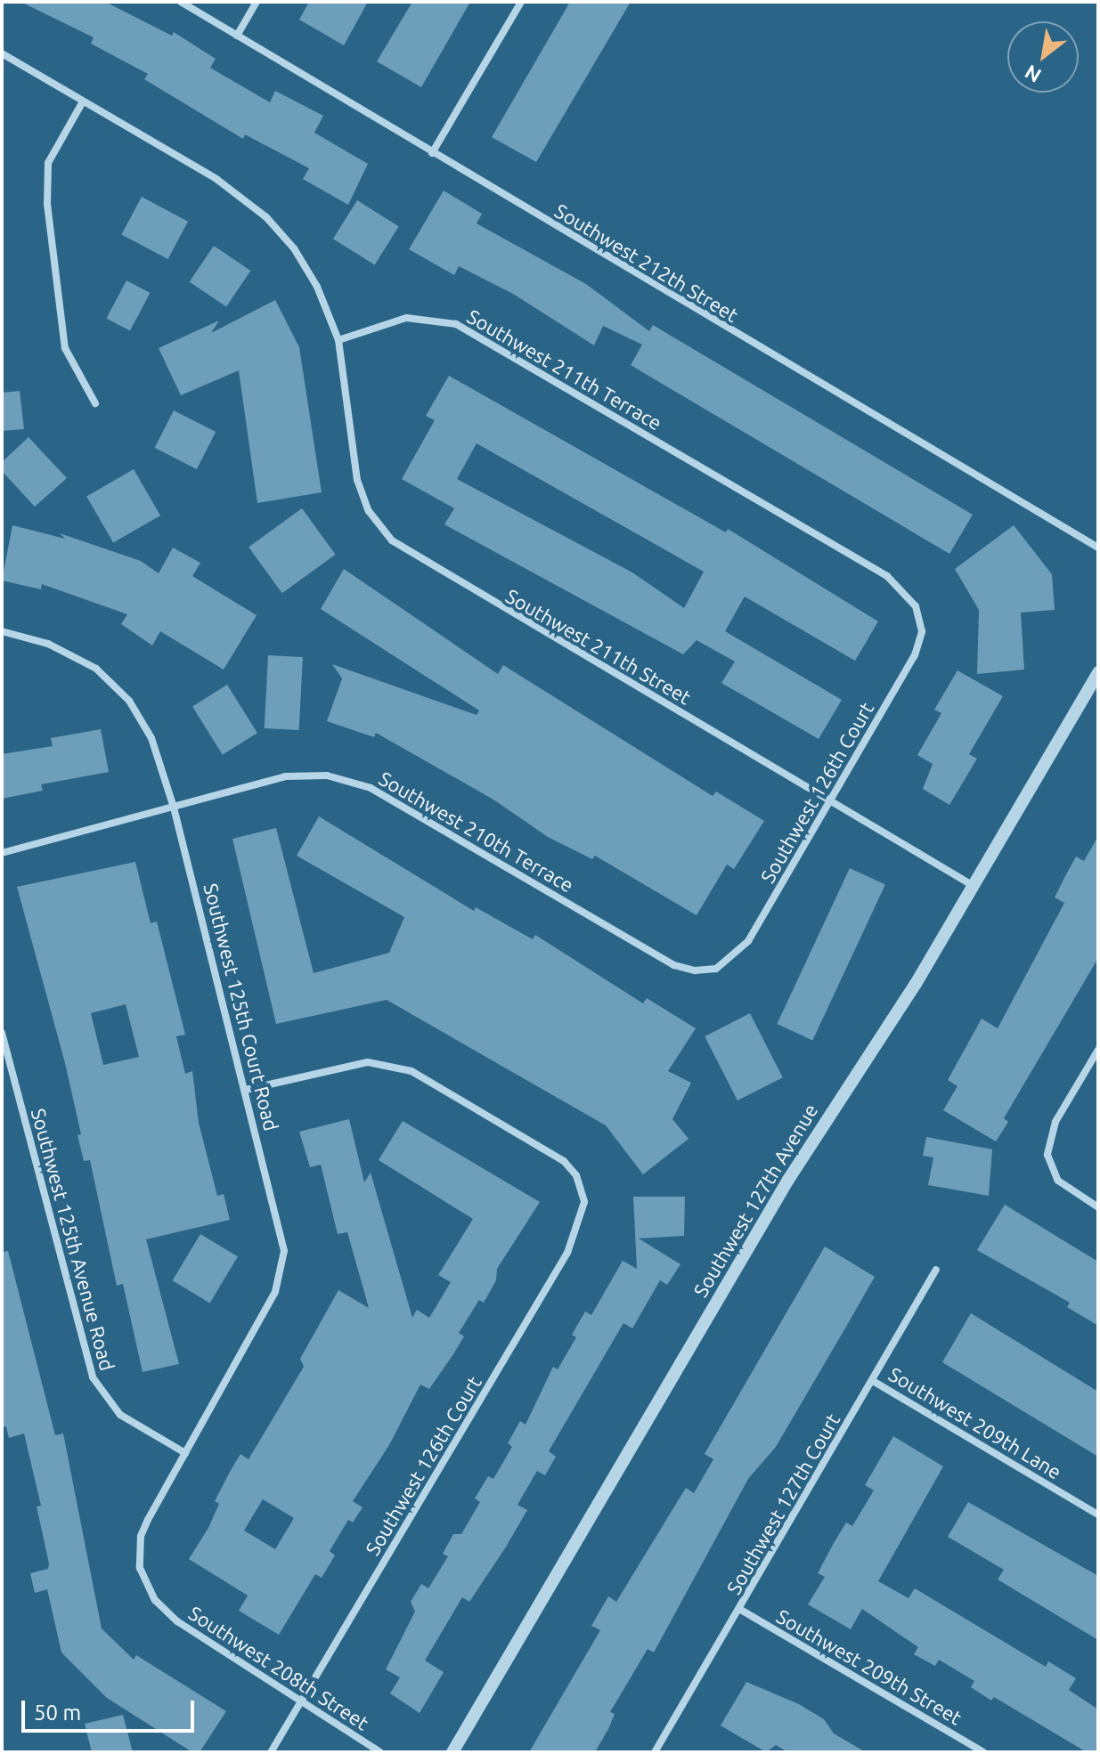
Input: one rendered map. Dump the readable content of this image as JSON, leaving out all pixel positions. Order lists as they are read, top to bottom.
{
  "streets": {
    "street": [
      "Southwest 212th Street",
      "Southwest 211th Terrace",
      "Southwest 211th Street",
      "Southwest 126th Court",
      "Southwest 210th Terrace",
      "Southwest 125th Court Road",
      "Southwest 127th Avenue",
      "Southwest 125th Avenue Road",
      "Southwest 209th Lane",
      "Southwest 127th Court",
      "Southwest 209th Street",
      "Southwest 208th Street"
    ]
  },
  "crossings": [
    ["Southwest 211th Terrace", "Southwest 211th Street"],
    ["Southwest 211th Terrace", "Southwest 126th Court"],
    ["Southwest 211th Street", "Southwest 126th Court"],
    ["Southwest 211th Street", "Southwest 127th Avenue"],
    ["Southwest 126th Court", "Southwest 210th Terrace"],
    ["Southwest 126th Court", "Southwest 125th Court Road"],
    ["Southwest 126th Court", "Southwest 208th Street"],
    ["Southwest 210th Terrace", "Southwest 125th Court Road"],
    ["Southwest 125th Court Road", "Southwest 125th Avenue Road"],
    ["Southwest 125th Court Road", "Southwest 208th Street"],
    ["Southwest 125th Avenue Road", "Southwest 208th Street"],
    ["Southwest 209th Lane", "Southwest 127th Court"],
    ["Southwest 127th Court", "Southwest 209th Street"]
  ],
  "scale_bar": "50 m",
  "north": "bottom left"
}
